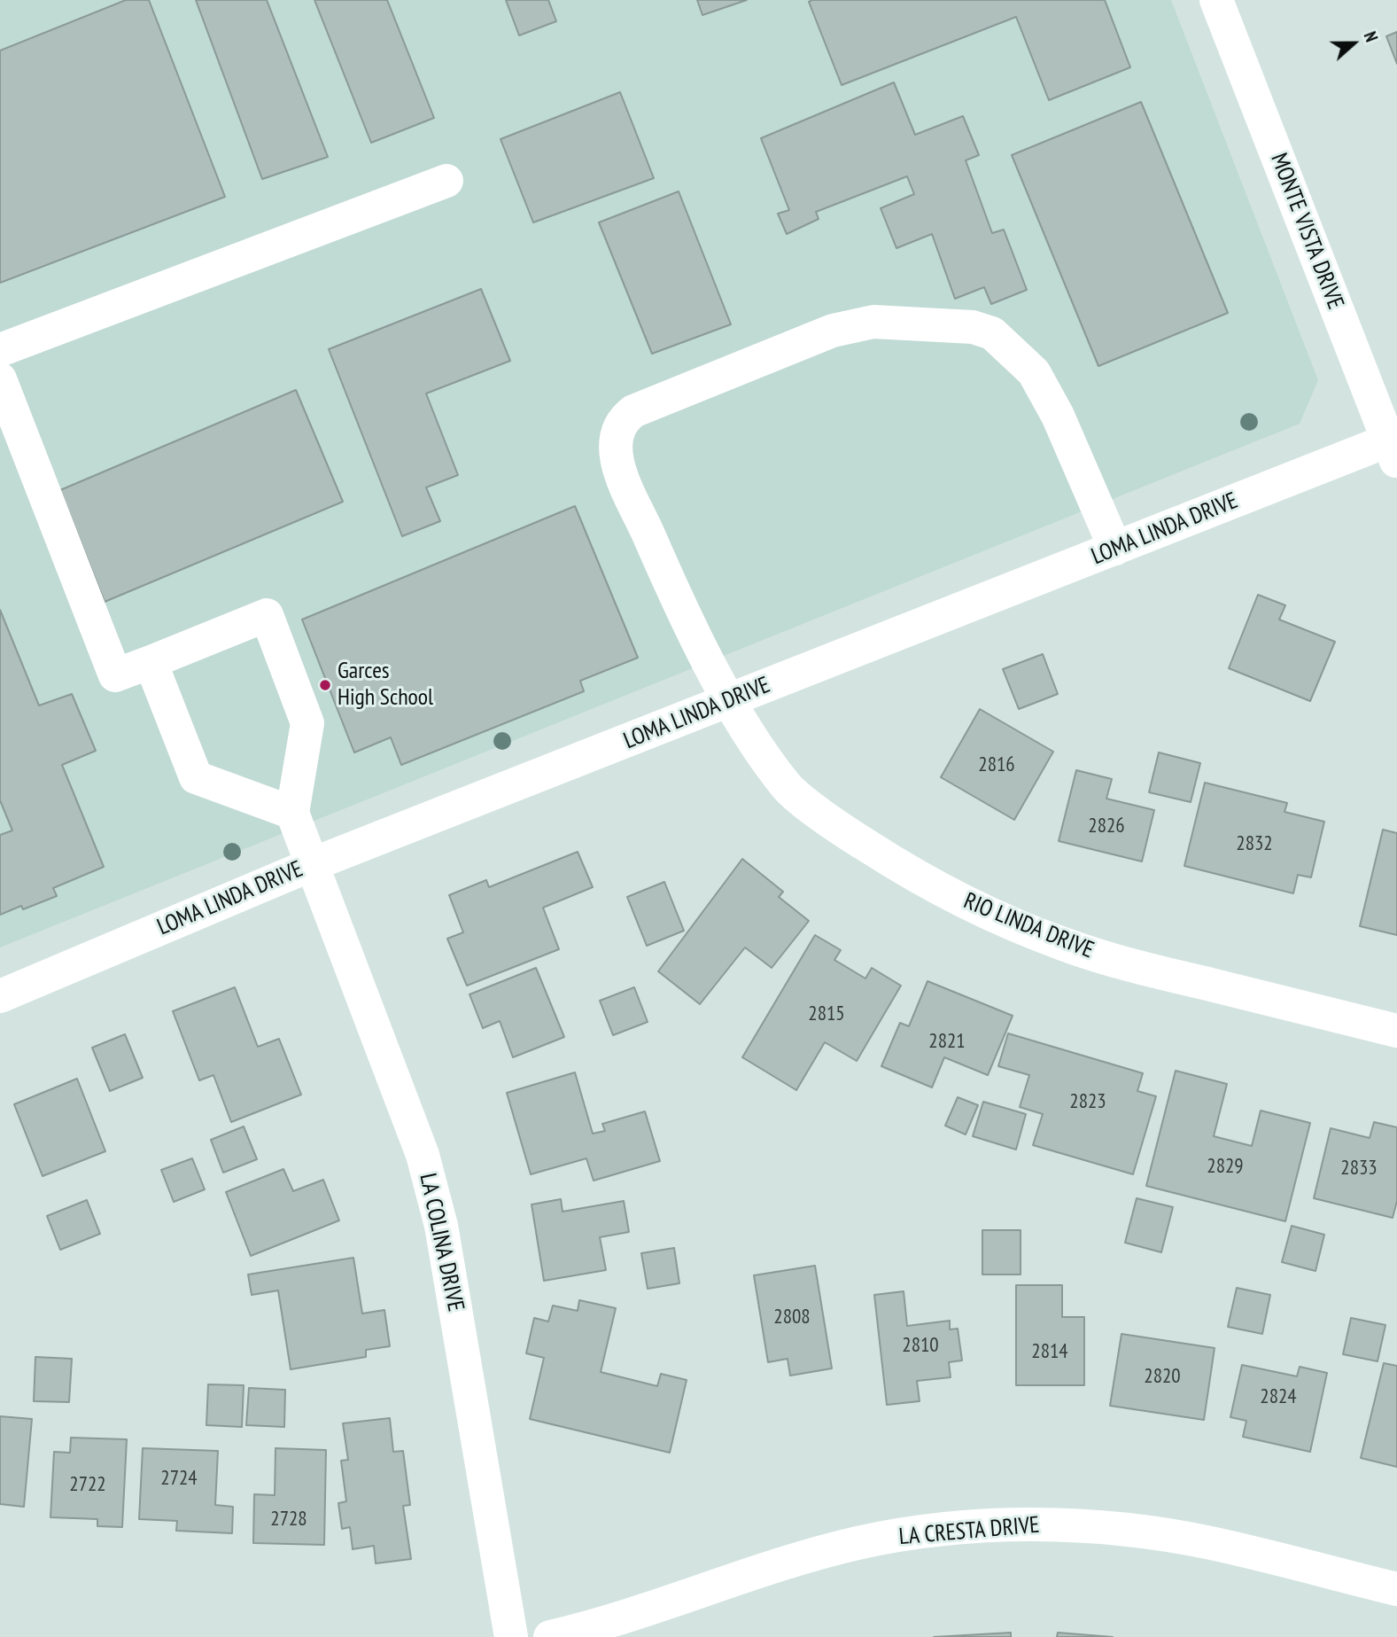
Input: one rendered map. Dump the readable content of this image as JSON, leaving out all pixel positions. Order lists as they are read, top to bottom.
{
  "streets": {
    "street": [
      "MONTE VISTA DRIVE",
      "LOMA LINDA DRIVE",
      "RIO LINDA DRIVE",
      "LA COLINA DRIVE",
      "LA CRESTA DRIVE"
    ]
  },
  "crossings": [
    ["MONTE VISTA DRIVE", "LOMA LINDA DRIVE"],
    ["LOMA LINDA DRIVE", "RIO LINDA DRIVE"],
    ["LOMA LINDA DRIVE", "LA COLINA DRIVE"]
  ],
  "places": ["Garces High School"],
  "house_numbers": [
    "2816",
    "2826",
    "2832",
    "2815",
    "2821",
    "2823",
    "2829",
    "2833",
    "2808",
    "2810",
    "2814",
    "2820",
    "2824",
    "2724",
    "2722",
    "2728"
  ],
  "north": "right"
}
